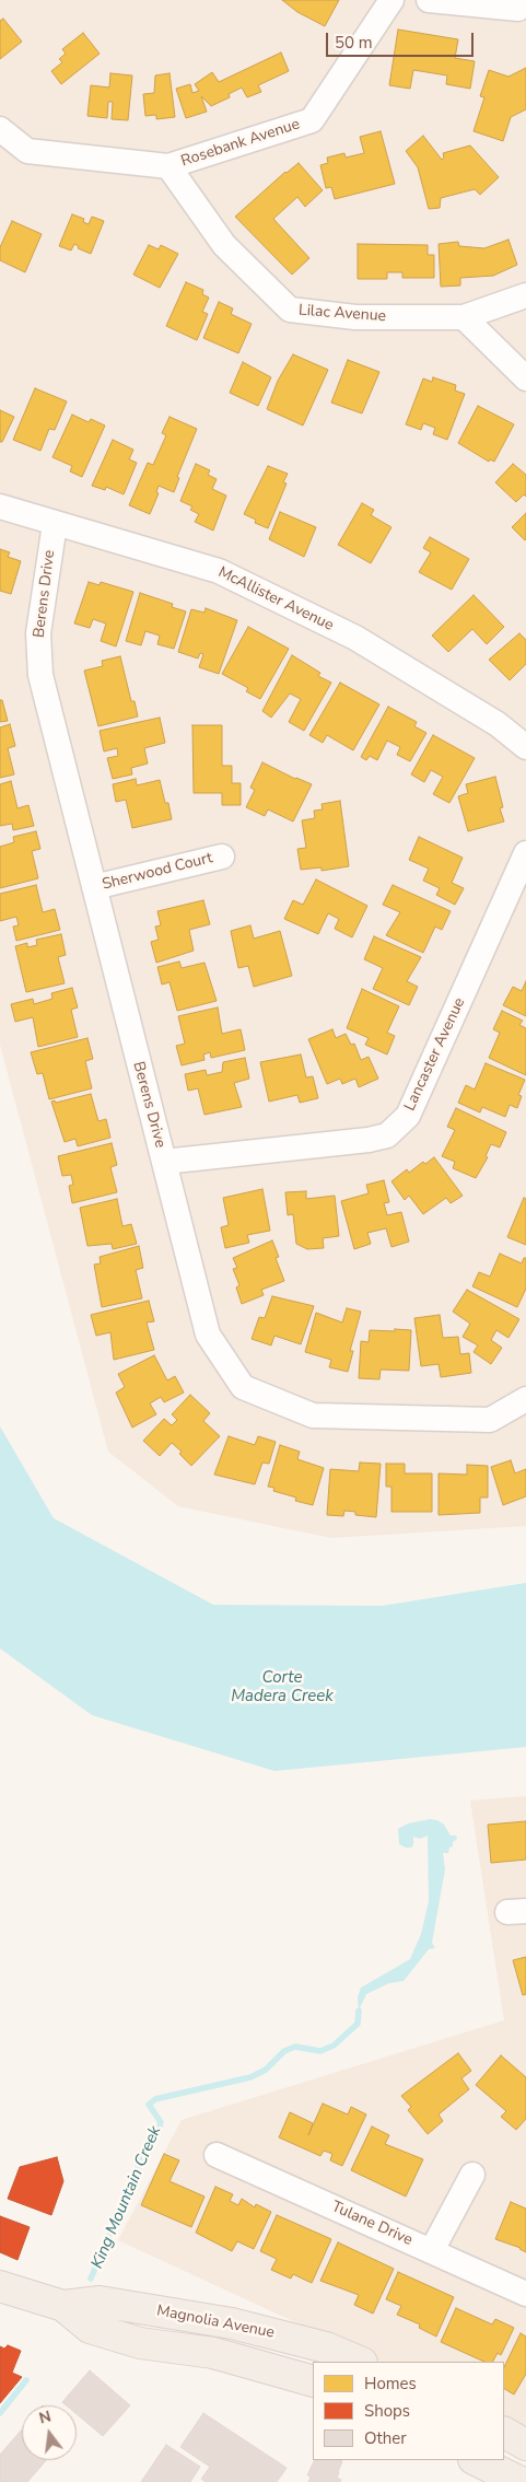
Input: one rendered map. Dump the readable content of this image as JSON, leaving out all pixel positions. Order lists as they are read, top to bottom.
{
  "streets": {
    "main road": ["Magnolia Avenue"],
    "street": [
      "Rosebank Avenue",
      "Lilac Avenue",
      "Berens Drive",
      "McAllister Avenue",
      "Sherwood Court",
      "Lancaster Avenue",
      "Tulane Drive"
    ]
  },
  "crossings": [
    ["Rosebank Avenue", "Lilac Avenue"],
    ["Berens Drive", "McAllister Avenue"],
    ["Berens Drive", "Sherwood Court"],
    ["Berens Drive", "Lancaster Avenue"]
  ],
  "water": ["Corte Madera Creek", "King Mountain Creek"],
  "legend": ["Homes", "Shops", "Other"],
  "scale_bar": "50 m",
  "north": "top"
}
